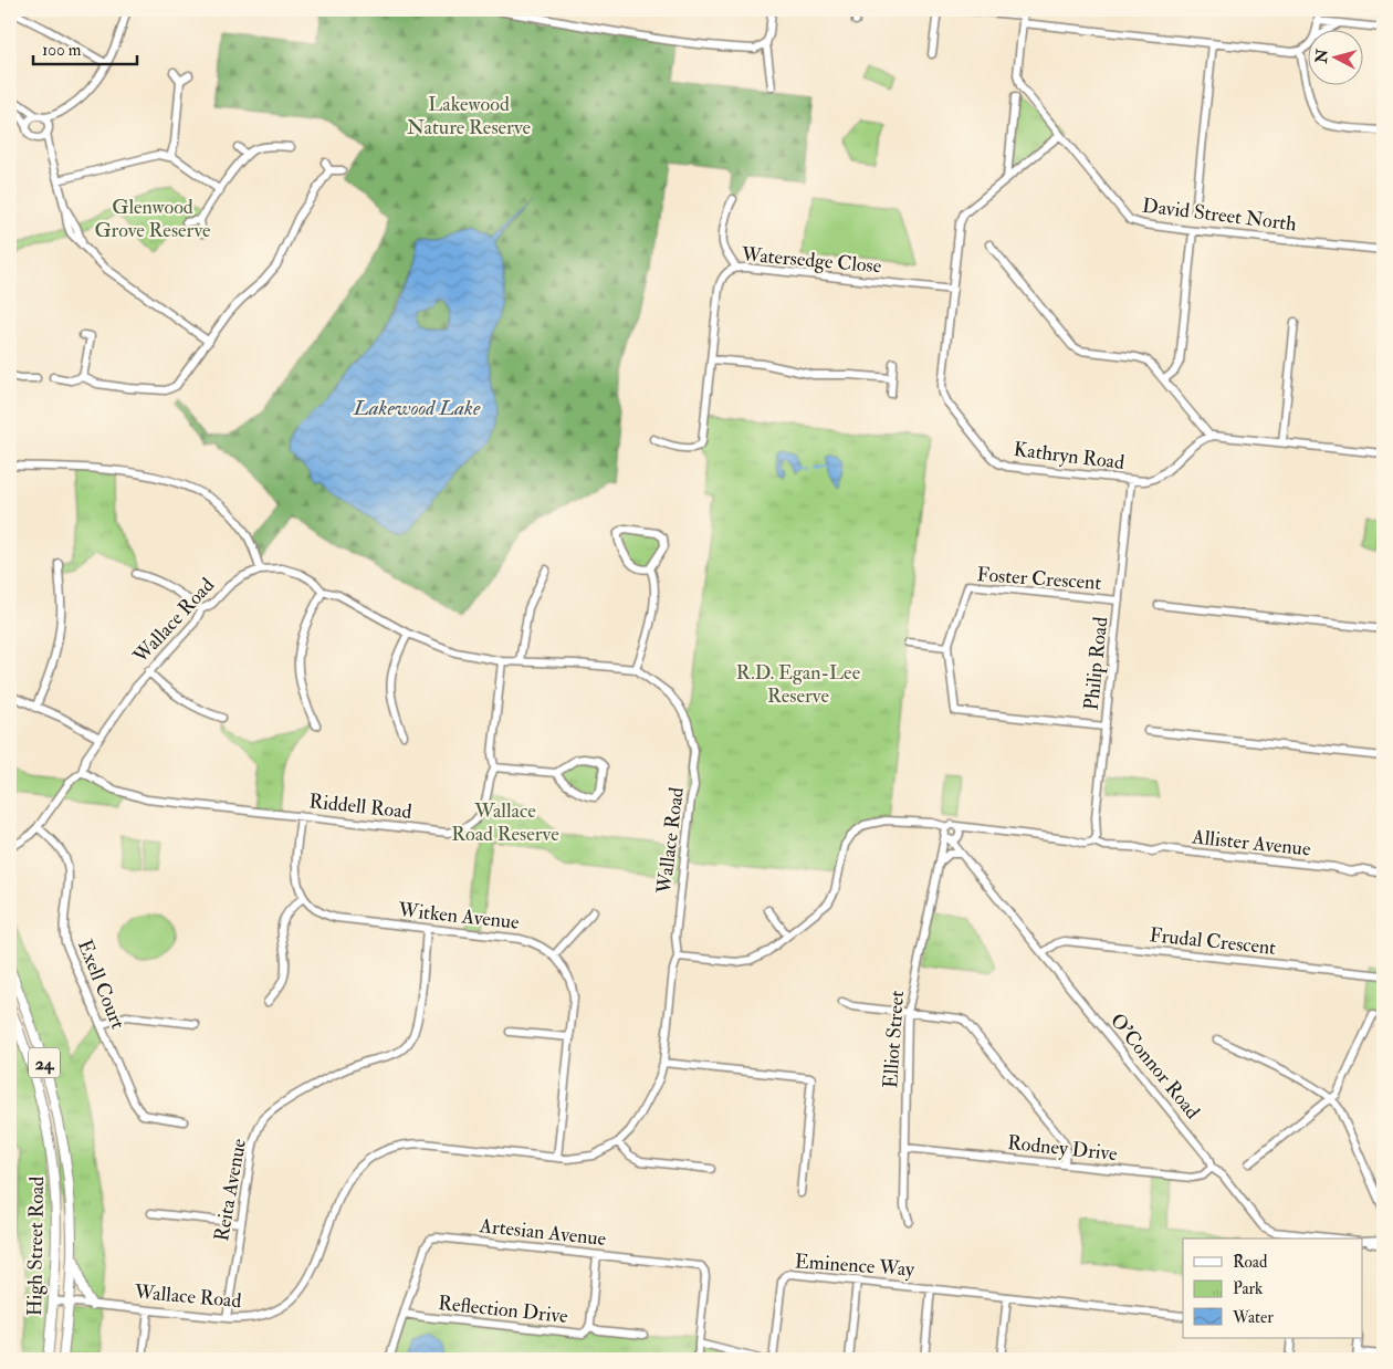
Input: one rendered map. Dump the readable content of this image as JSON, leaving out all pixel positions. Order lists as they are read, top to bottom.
{
  "streets": {
    "main road": ["24", "High Street Road"],
    "street": [
      "David Street North",
      "Watersedge Close",
      "Kathryn Road",
      "Foster Crescent",
      "Wallace Road",
      "Philip Road",
      "Riddell Road",
      "Allister Avenue",
      "Witken Avenue",
      "Frudal Crescent",
      "Exell Court",
      "Elliot Street",
      "O'Connor Road",
      "Rodney Drive",
      "Reita Avenue",
      "Artesian Avenue",
      "Eminence Way",
      "Reflection Drive"
    ]
  },
  "crossings": [
    ["David Street North", "Kathryn Road"],
    ["Watersedge Close", "Kathryn Road"],
    ["Kathryn Road", "Philip Road"],
    ["Foster Crescent", "Philip Road"],
    ["Wallace Road", "Riddell Road"],
    ["Wallace Road", "Witken Avenue"],
    ["Wallace Road", "Exell Court"],
    ["Wallace Road", "Reita Avenue"],
    ["Wallace Road", "High Street Road"],
    ["Philip Road", "Allister Avenue"],
    ["Allister Avenue", "Elliot Street"],
    ["Allister Avenue", "O'Connor Road"],
    ["Witken Avenue", "Reita Avenue"],
    ["Frudal Crescent", "O'Connor Road"],
    ["Elliot Street", "O'Connor Road"],
    ["Elliot Street", "Rodney Drive"],
    ["O'Connor Road", "Rodney Drive"],
    ["Artesian Avenue", "Reflection Drive"]
  ],
  "water": ["Lakewood Lake"],
  "parks": [
    "Lakewood Nature Reserve",
    "Glenwood Grove Reserve",
    "R.D. Egan-Lee Reserve",
    "Wallace Road Reserve"
  ],
  "legend": ["Road", "Park", "Water"],
  "scale_bar": "100 m",
  "north": "left"
}
